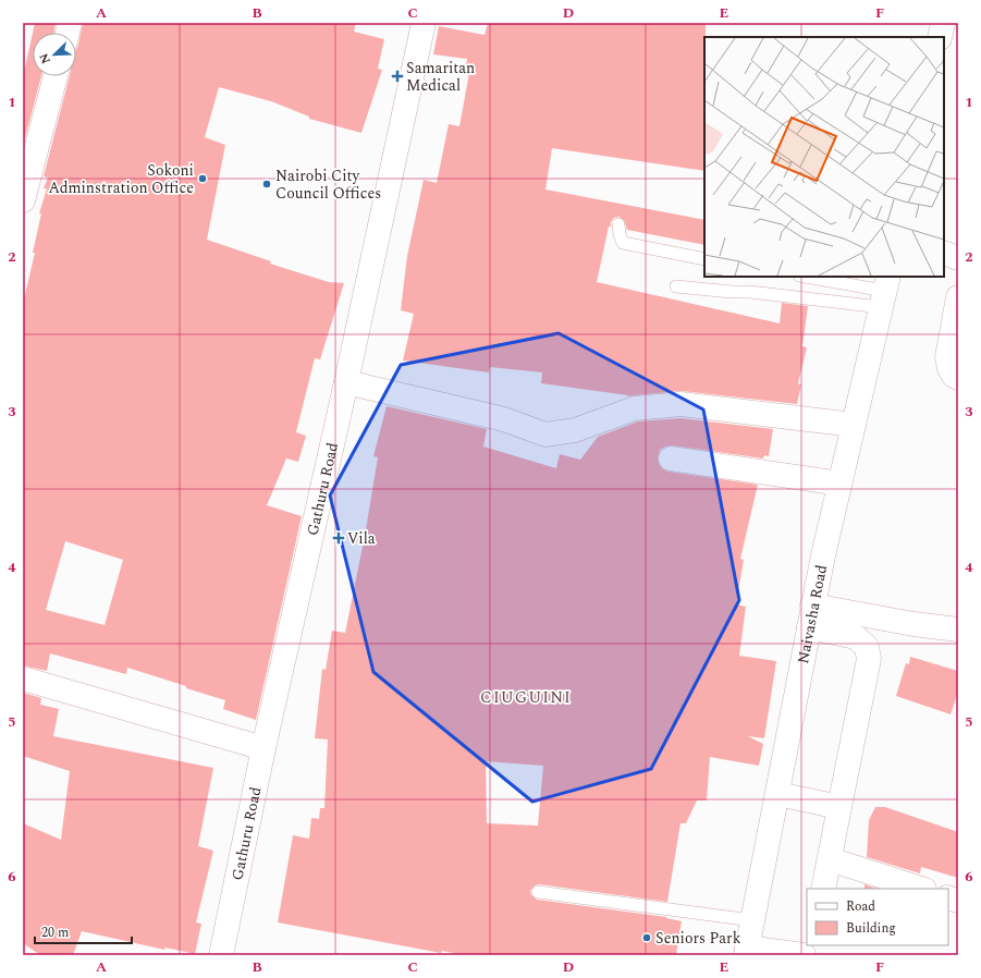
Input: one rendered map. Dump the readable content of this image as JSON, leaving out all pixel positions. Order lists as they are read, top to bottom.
{
  "streets": {
    "street": ["Gathuru Road", "Naivasha Road"]
  },
  "districts": ["CIUGUINI"],
  "places": {
    "health": ["Samaritan Medical", "Vila"],
    "other": ["Sokoni Adminstration Office", "Nairobi City Council Offices", "Seniors Park"]
  },
  "legend": ["Road", "Building"],
  "scale_bar": "20 m",
  "north": "bottom left",
  "grid": {
    "columns": [
      "A",
      "B",
      "C",
      "D",
      "E",
      "F"
    ],
    "rows": [
      "1",
      "2",
      "3",
      "4",
      "5",
      "6"
    ]
  }
}
